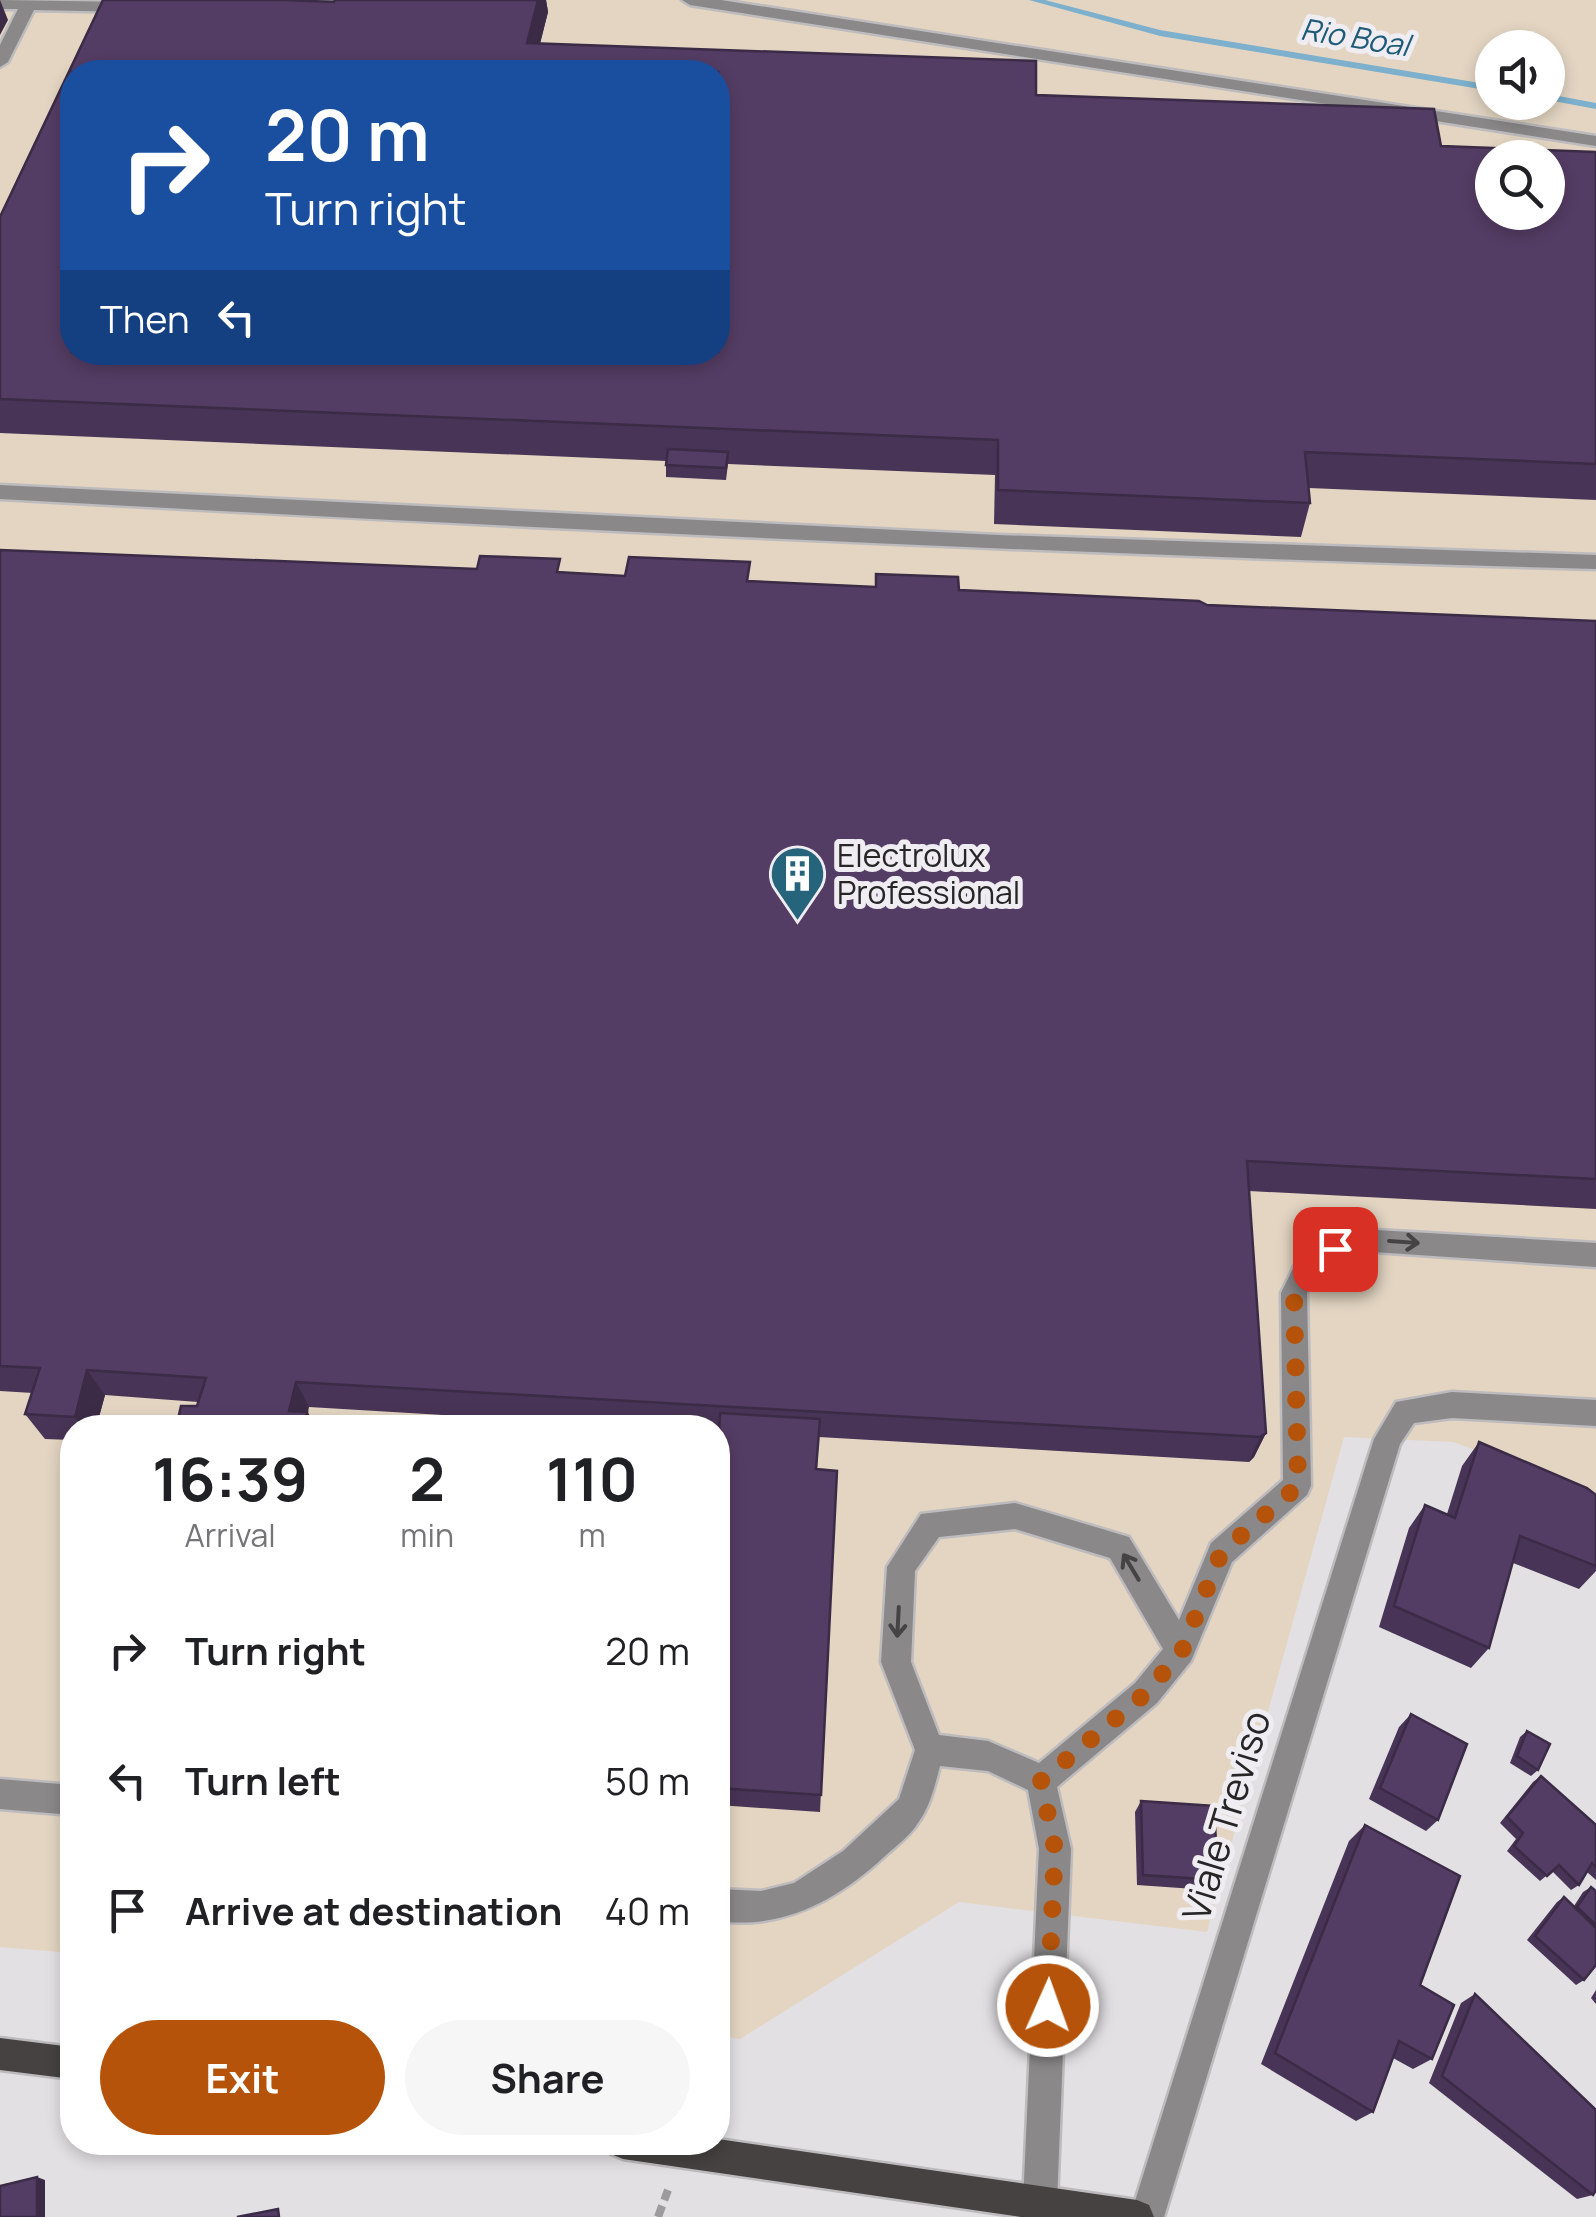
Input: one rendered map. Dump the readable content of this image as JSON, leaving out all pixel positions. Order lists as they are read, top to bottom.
{
  "streets": {
    "street": ["Viale Treviso"]
  },
  "water": ["Rio Boal"],
  "places": {
    "building": ["Electrolux Professional"]
  },
  "page": {
    "turn": ["20 m", "Turn right"],
    "then": "Then",
    "eta": [
      "16:39",
      "Arrival",
      "2",
      "min",
      "110",
      "m"
    ],
    "list": [
      {
        "name": "Turn right",
        "value": "20 m"
      },
      {
        "name": "Turn left",
        "value": "50 m"
      },
      {
        "name": "Arrive at destination",
        "value": "40 m"
      }
    ],
    "buttons": ["Exit", "Share"]
  }
}
